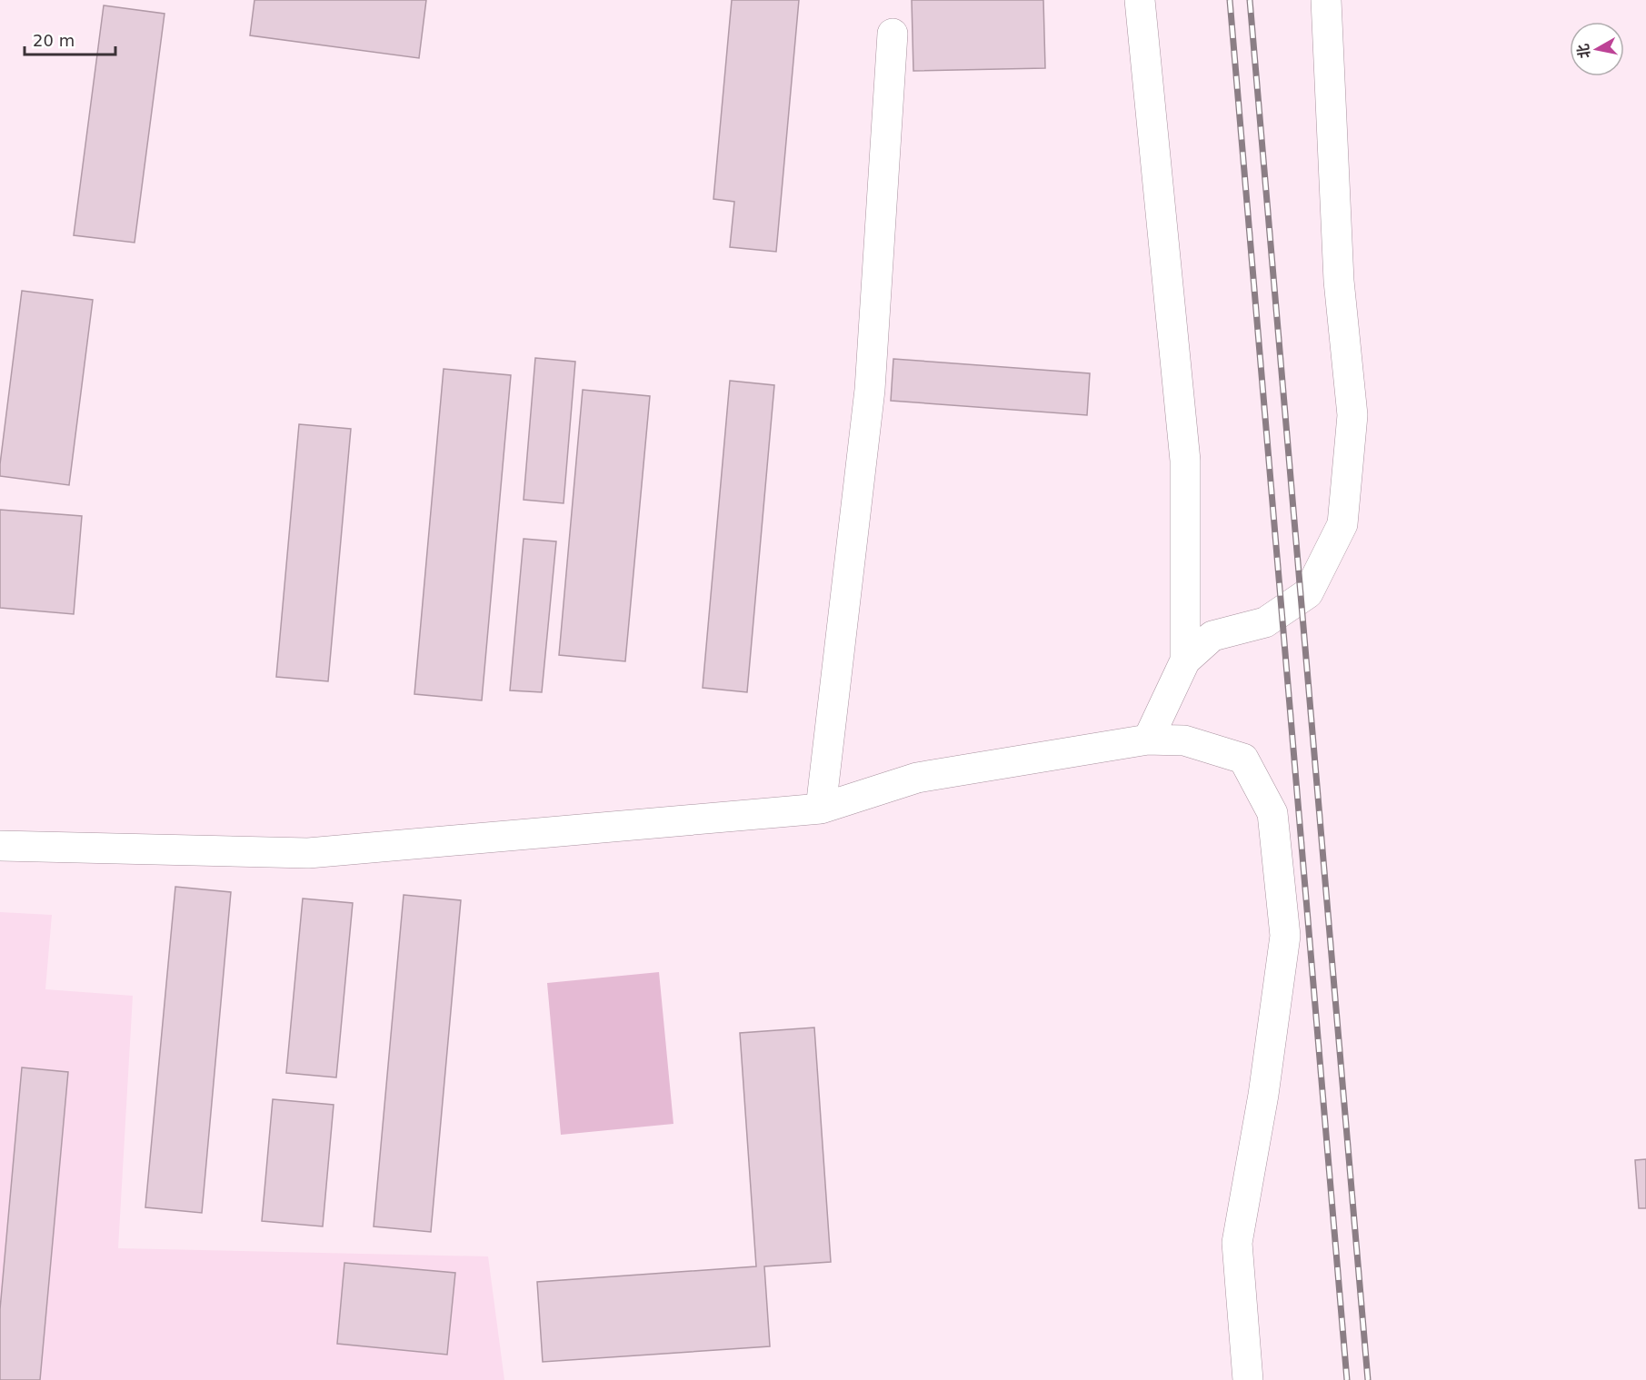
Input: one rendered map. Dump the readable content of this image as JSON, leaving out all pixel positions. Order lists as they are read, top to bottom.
{
  "scale_bar": "20 m",
  "north": "left"
}
